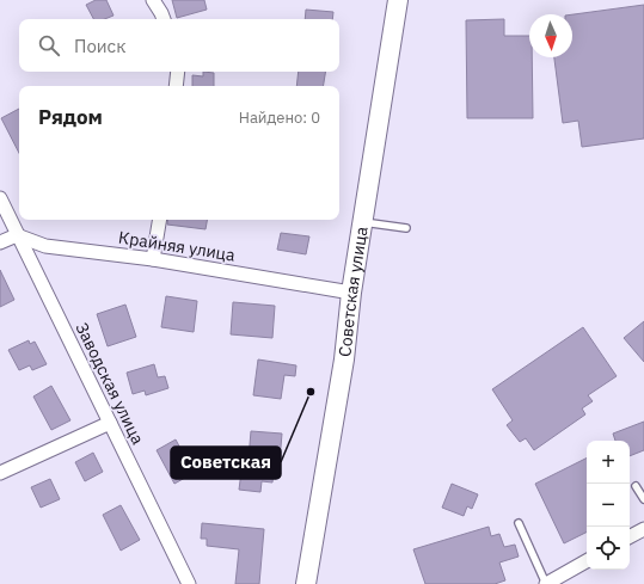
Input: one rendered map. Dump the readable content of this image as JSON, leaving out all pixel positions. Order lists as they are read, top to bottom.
{
  "streets": {
    "street": ["Крайняя улица", "Советская улица", "Заводская улица"]
  },
  "crossings": [
    ["Крайняя улица", "Советская улица"],
    ["Крайняя улица", "Заводская улица"]
  ],
  "places": ["Советская"],
  "north": "bottom",
  "page": {
    "search": "Поиск",
    "heading": ["Рядом", "Найдено: 0"],
    "map_buttons": ["+", "−"]
  }
}
